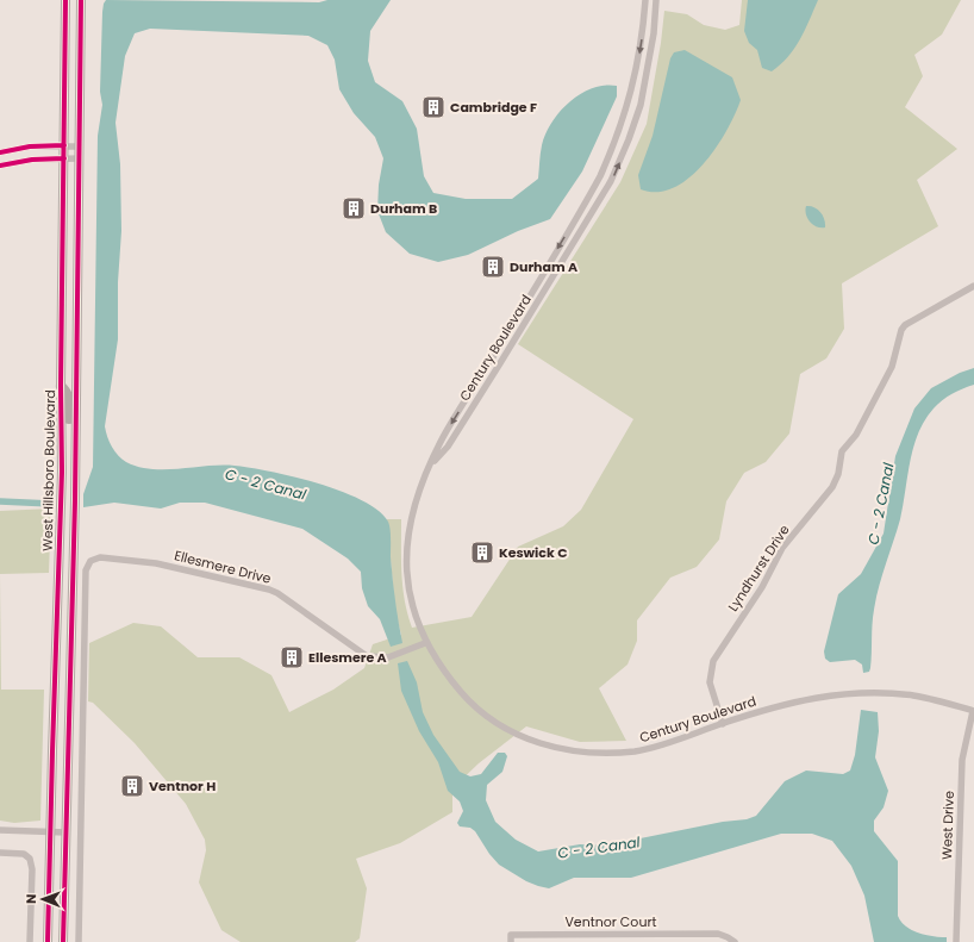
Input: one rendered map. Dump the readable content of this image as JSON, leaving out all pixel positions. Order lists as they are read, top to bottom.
{
  "streets": {
    "main road": ["West Hillsboro Boulevard"],
    "street": [
      "Century Boulevard",
      "Ellesmere Drive",
      "Lyndhurst Drive",
      "West Drive",
      "Ventnor Court"
    ]
  },
  "crossings": [
    ["Century Boulevard", "Ellesmere Drive"],
    ["Century Boulevard", "Lyndhurst Drive"],
    ["Century Boulevard", "West Drive"]
  ],
  "water": ["C - 2 Canal"],
  "places": {
    "building": [
      "Cambridge F",
      "Durham B",
      "Durham A",
      "Keswick C",
      "Ellesmere A",
      "Ventnor H"
    ]
  },
  "north": "left"
}
